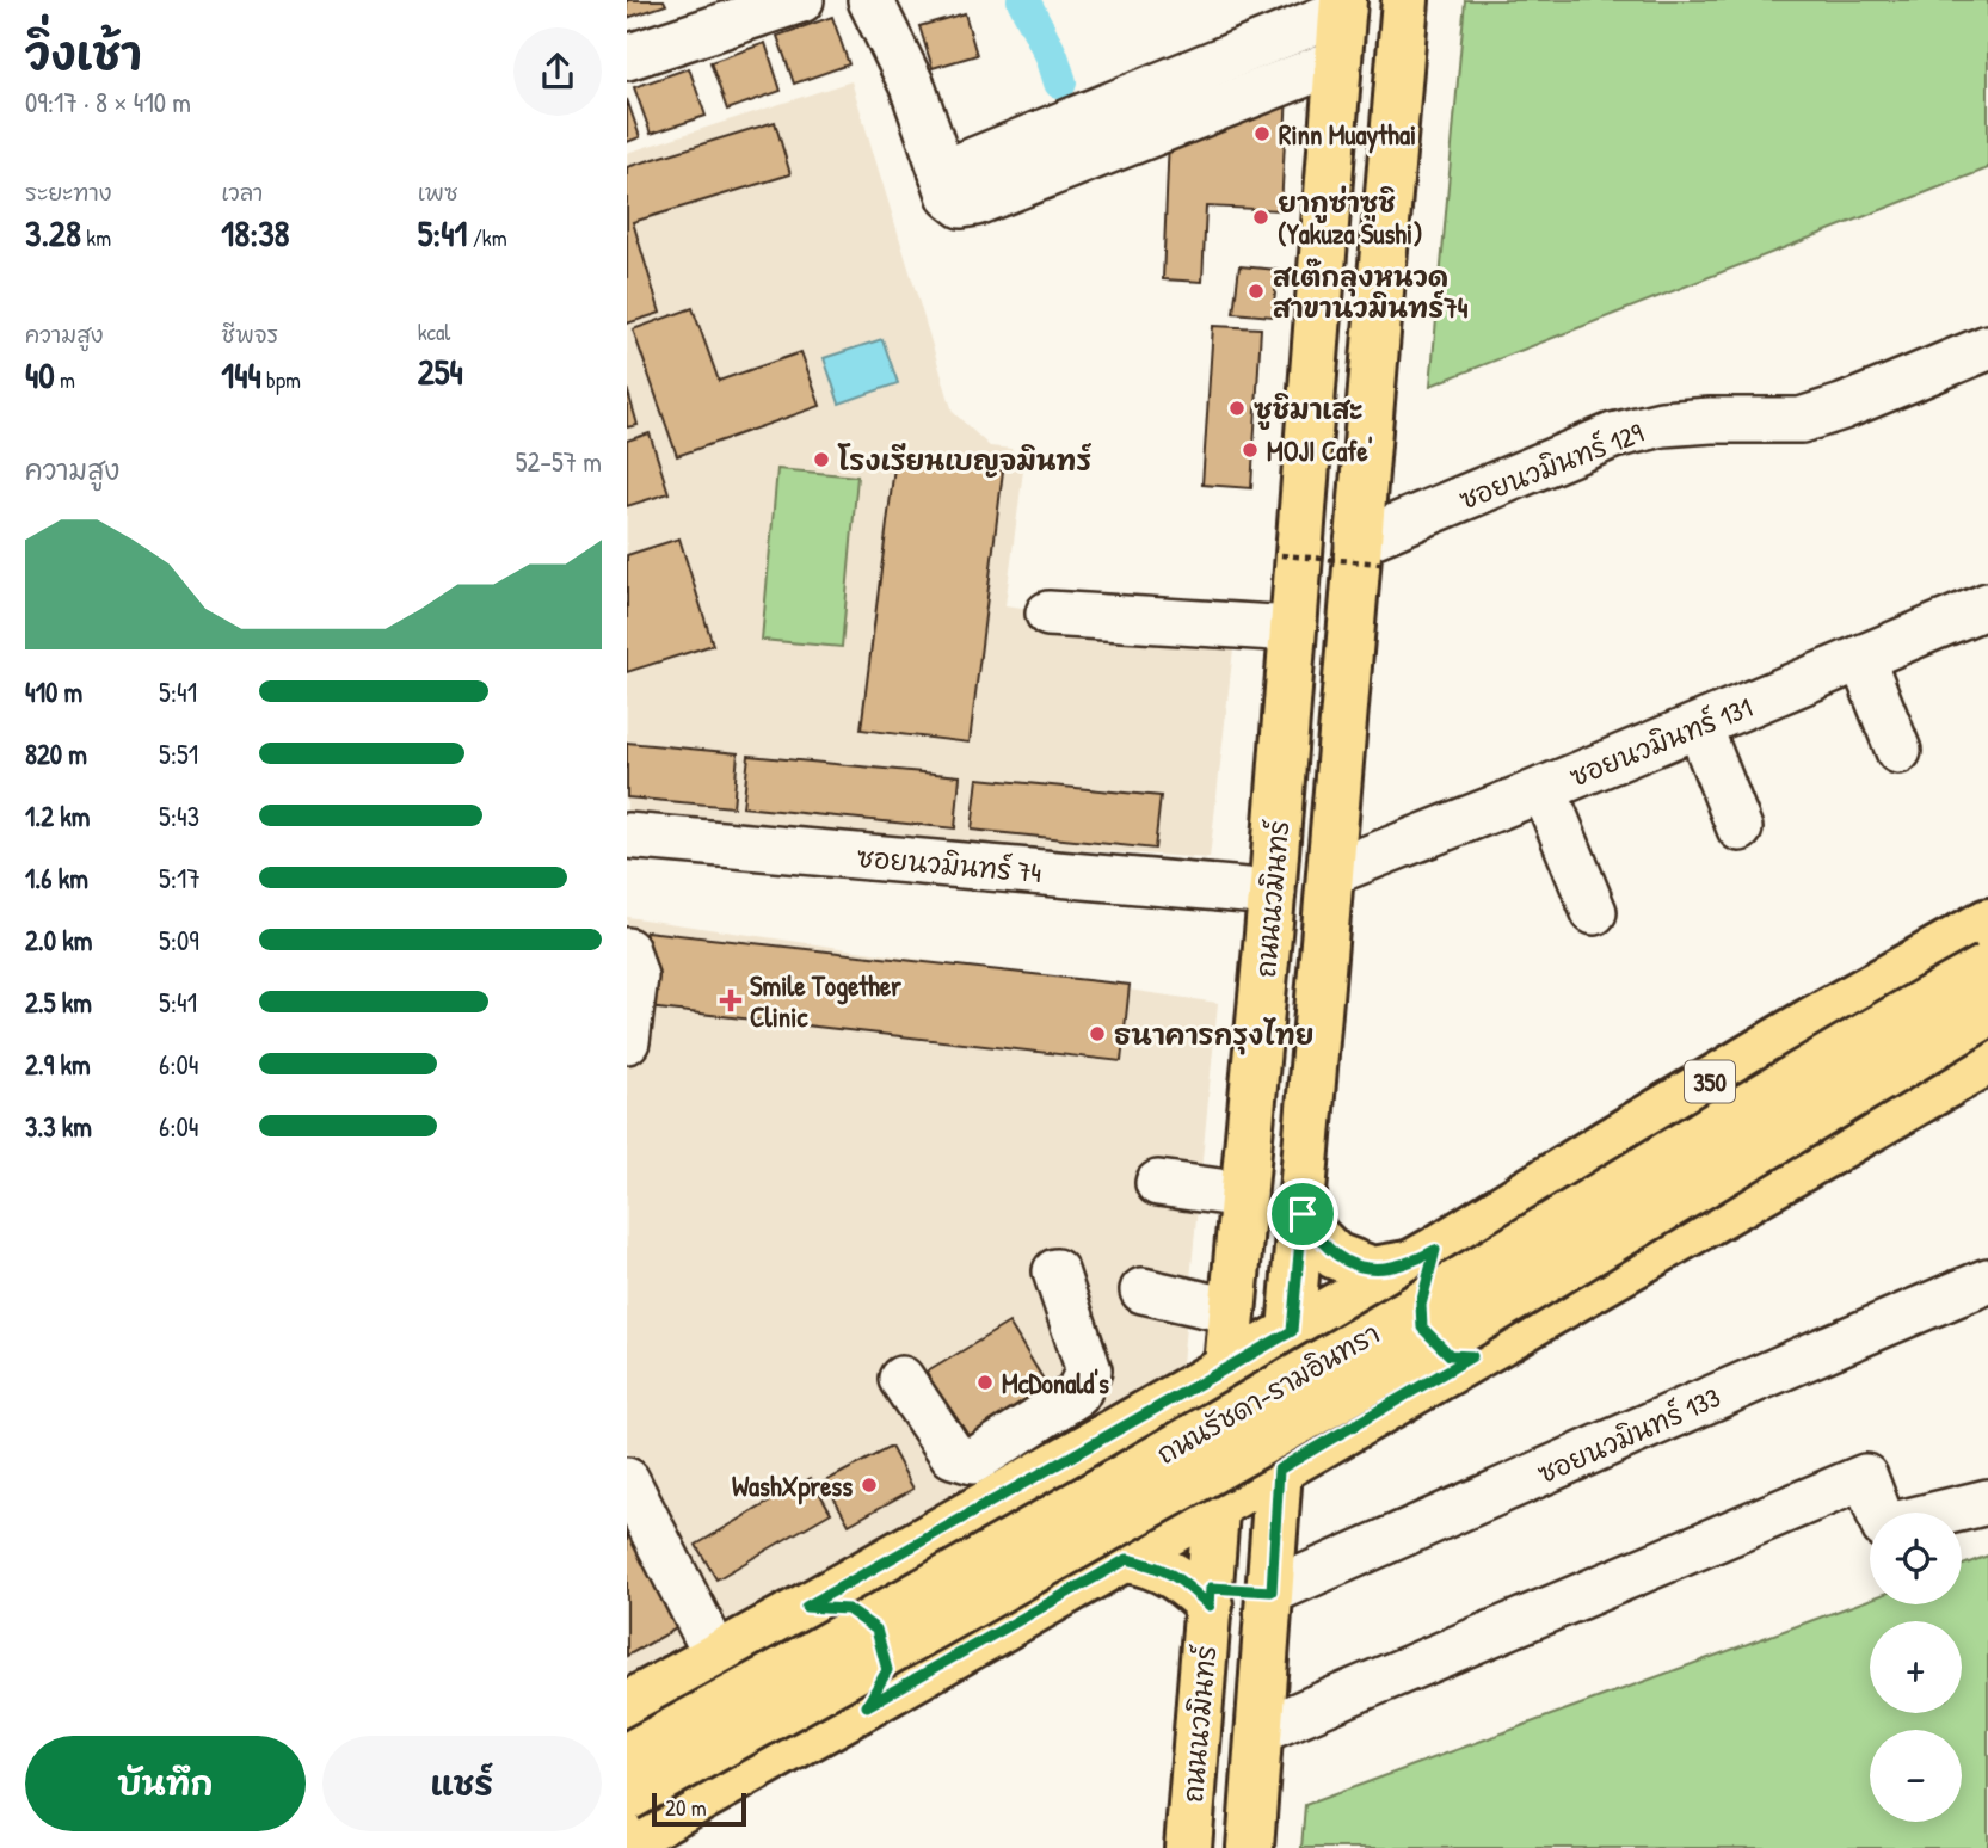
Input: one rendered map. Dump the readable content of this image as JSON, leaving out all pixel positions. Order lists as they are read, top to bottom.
{
  "streets": {
    "main road": ["ถนนนวมินทร์", "350", "ถนนรัชดา-รามอินทรา"],
    "street": [
      "ซอยนวมินทร์ 129",
      "ซอยนวมินทร์ 131",
      "ซอยนวมินทร์ 74",
      "ซอยนวมินทร์ 133"
    ]
  },
  "crossings": [
    ["ซอยนวมินทร์ 74", "ถนนนวมินทร์"],
    ["ถนนนวมินทร์", "ถนนรัชดา-รามอินทรา"]
  ],
  "places": {
    "other": [
      "Rinn Muaythai",
      "ยากูซ่าซูชิ (Yakuza Sushi)",
      "สเต๊กลุงหนวด สาขานวมินทร์74",
      "ซูชิมาเสะ",
      "MOJI Cafe'",
      "โรงเรียนเบญจมินทร์",
      "ธนาคารกรุงไทย",
      "McDonald's",
      "WashXpress"
    ],
    "health": ["Smile Together Clinic"]
  },
  "scale_bar": "20 m",
  "page": {
    "heading": ["วิ่งเช้า", "09:17 · 8 × 410 m"],
    "stats": [
      ["ระยะทาง", "3.28 km"],
      ["เวลา", "18:38"],
      ["เพซ", "5:41 /km"],
      ["ความสูง", "40 m"],
      ["ชีพจร", "144 bpm"],
      ["kcal", "254"]
    ],
    "chart": ["ความสูง", "52–57 m"],
    "list": [
      {
        "name": "410 m",
        "note": "5:41"
      },
      {
        "name": "820 m",
        "note": "5:51"
      },
      {
        "name": "1.2 km",
        "note": "5:43"
      },
      {
        "name": "1.6 km",
        "note": "5:17"
      },
      {
        "name": "2.0 km",
        "note": "5:09"
      },
      {
        "name": "2.5 km",
        "note": "5:41"
      },
      {
        "name": "2.9 km",
        "note": "6:04"
      },
      {
        "name": "3.3 km",
        "note": "6:04"
      }
    ],
    "map_buttons": ["+", "−"],
    "buttons": ["บันทึก", "แชร์"],
    "scale": "20 m"
  }
}
